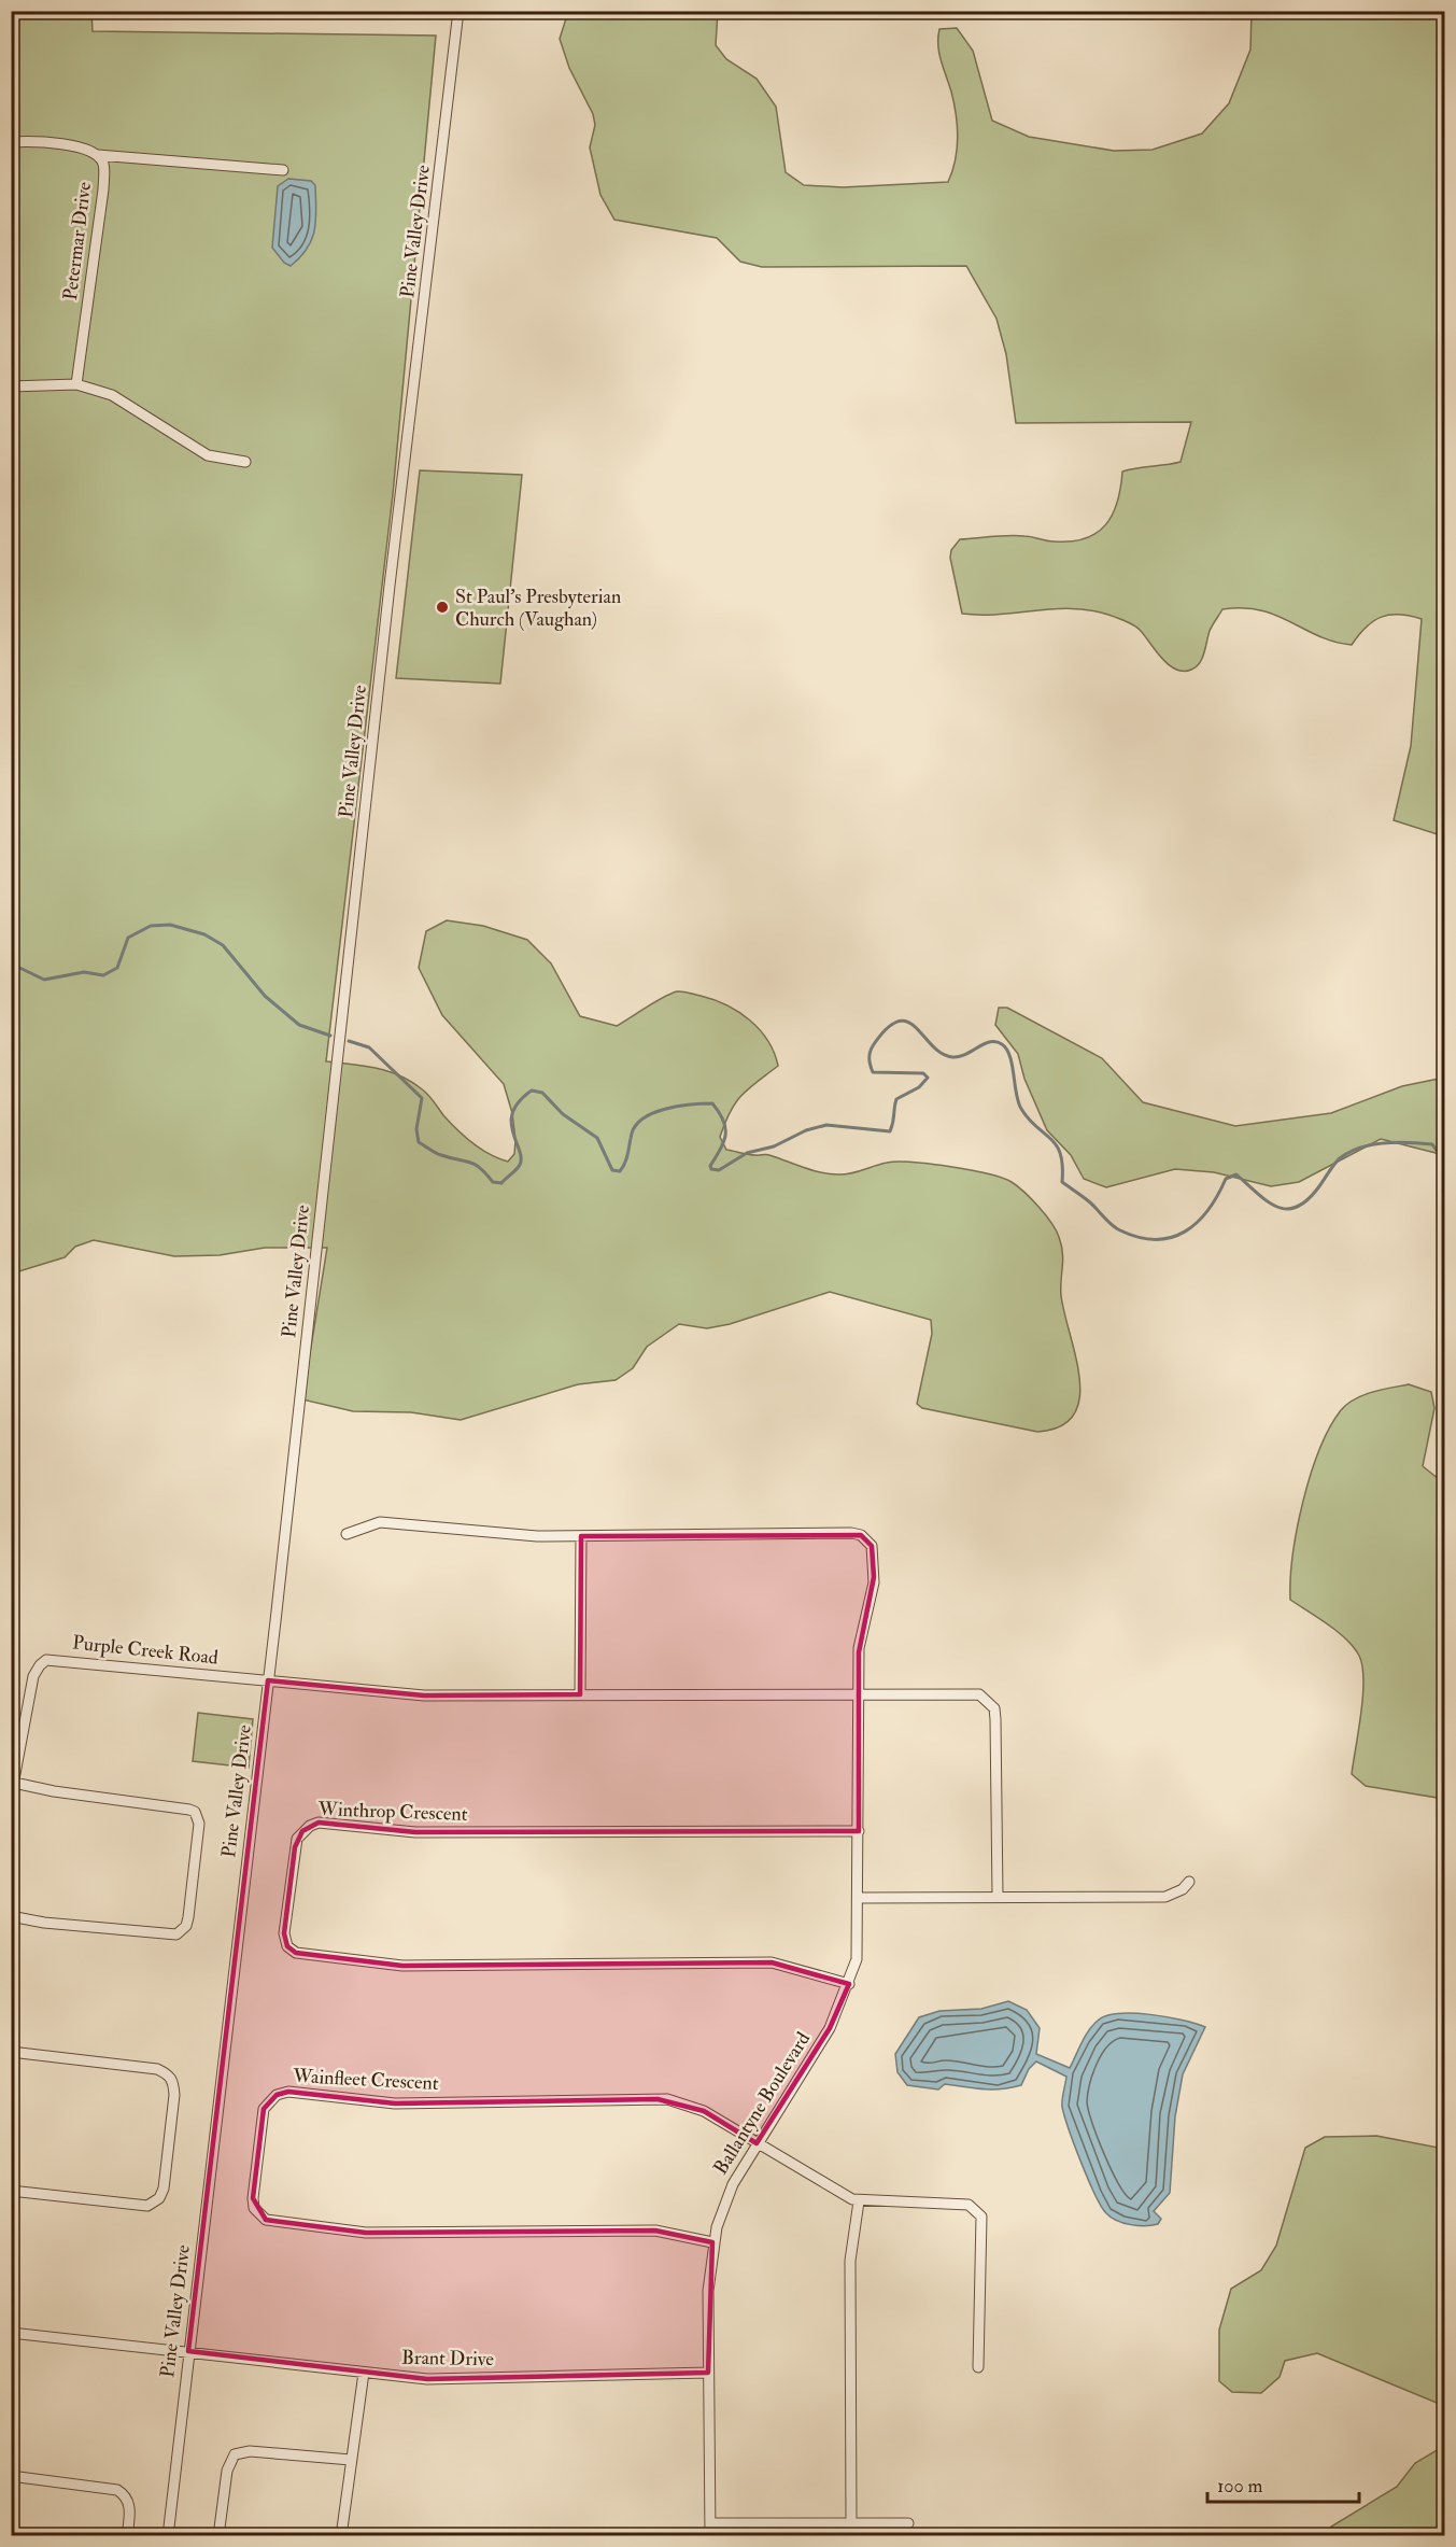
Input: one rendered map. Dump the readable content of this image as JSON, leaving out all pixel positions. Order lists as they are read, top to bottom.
{
  "streets": {
    "street": [
      "Pine Valley Drive",
      "Petermar Drive",
      "Purple Creek Road",
      "Winthrop Crescent",
      "Wainfleet Crescent",
      "Ballantyne Boulevard",
      "Brant Drive"
    ]
  },
  "crossings": [
    ["Pine Valley Drive", "Purple Creek Road"],
    ["Pine Valley Drive", "Brant Drive"],
    ["Winthrop Crescent", "Ballantyne Boulevard"],
    ["Wainfleet Crescent", "Ballantyne Boulevard"],
    ["Ballantyne Boulevard", "Brant Drive"]
  ],
  "places": ["St Paul's Presbyterian Church (Vaughan)"],
  "scale_bar": "100 m"
}
